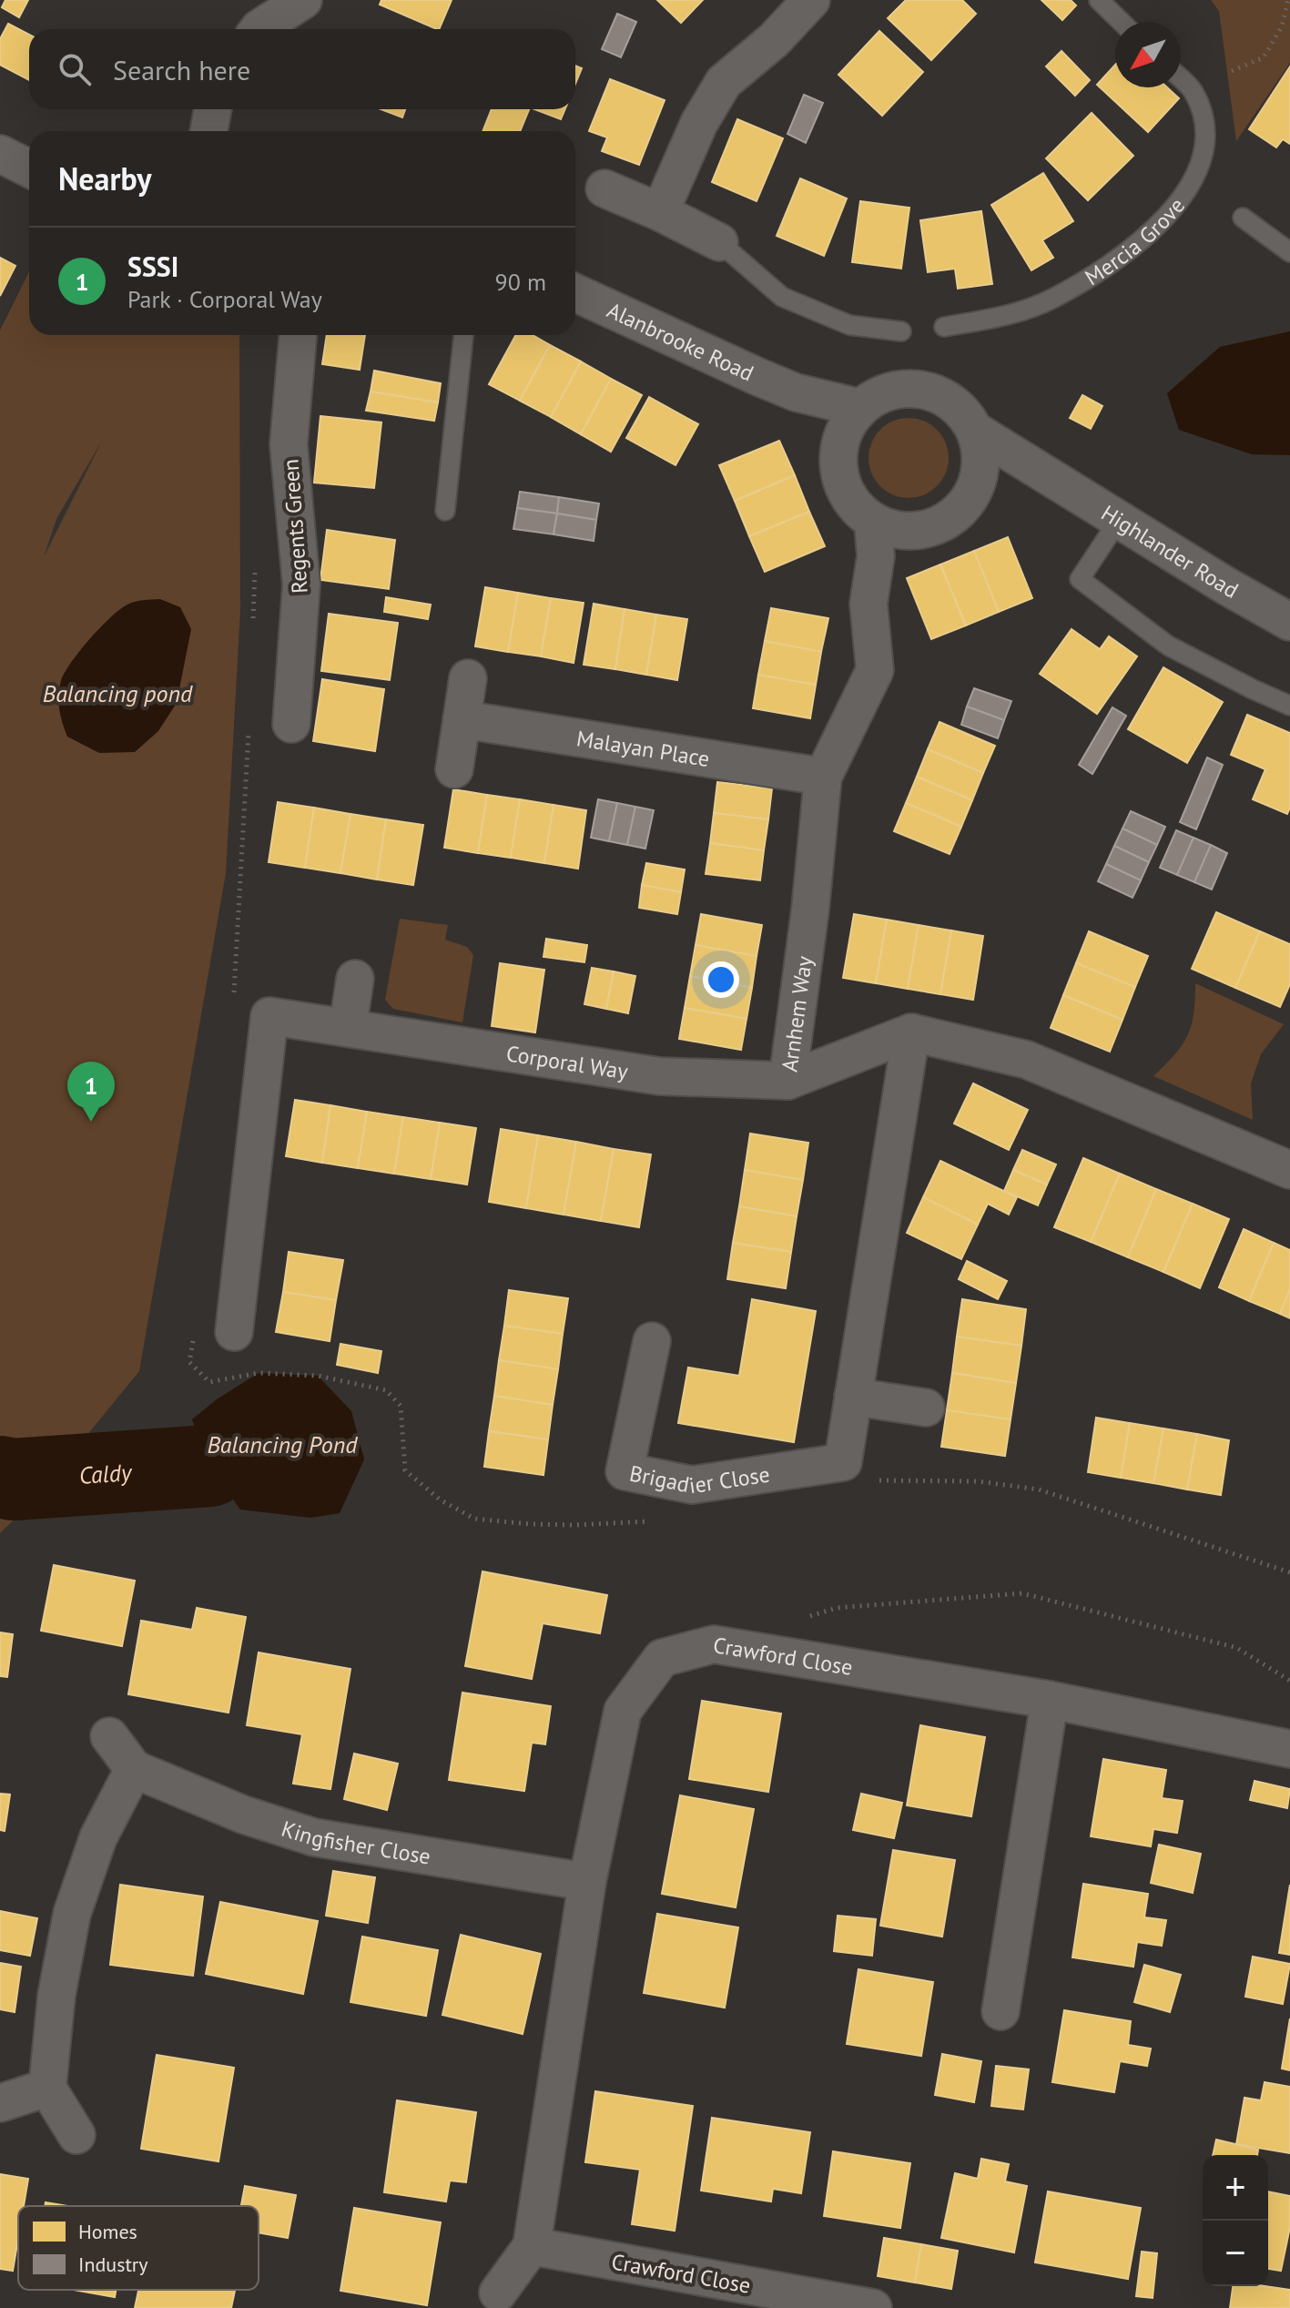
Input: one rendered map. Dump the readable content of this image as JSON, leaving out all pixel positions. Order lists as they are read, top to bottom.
{
  "streets": {
    "street": [
      "Alanbrooke Road",
      "Regents Green",
      "Highlander Road",
      "Malayan Place",
      "Arnhem Way",
      "Corporal Way",
      "Brigadier Close",
      "Crawford Close",
      "Kingfisher Close"
    ],
    "lane": ["Mercia Grove"]
  },
  "crossings": [
    ["Alanbrooke Road", "Highlander Road"],
    ["Alanbrooke Road", "Arnhem Way"],
    ["Highlander Road", "Arnhem Way"],
    ["Malayan Place", "Arnhem Way"],
    ["Arnhem Way", "Corporal Way"],
    ["Arnhem Way", "Brigadier Close"],
    ["Crawford Close", "Kingfisher Close"]
  ],
  "water": ["Balancing pond", "Balancing Pond", "Caldy"],
  "legend": ["Homes", "Industry"],
  "north": "bottom left",
  "page": {
    "search": "Search here",
    "heading": "Nearby",
    "list": [
      {
        "mark": "1",
        "name": "SSSI",
        "note": "Park · Corporal Way",
        "value": "90 m"
      }
    ],
    "pins": "1",
    "map_buttons": ["+", "−"]
  }
}
